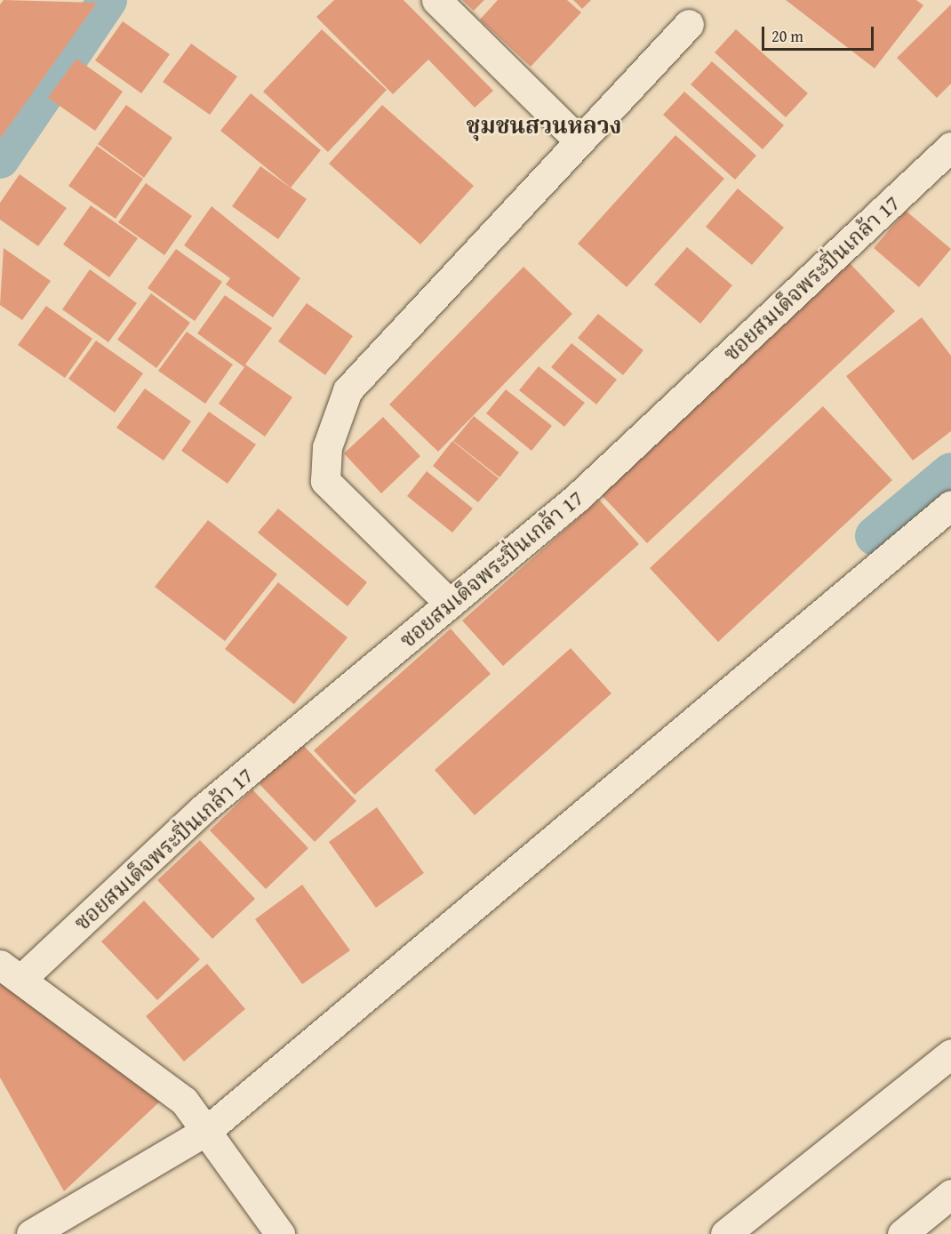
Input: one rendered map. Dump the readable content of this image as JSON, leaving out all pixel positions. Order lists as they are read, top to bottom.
{
  "streets": {
    "street": ["ซอยสมเด็จพระปิ่นเกล้า 17"]
  },
  "districts": ["ชุมชนสวนหลวง"],
  "scale_bar": "20 m"
}
